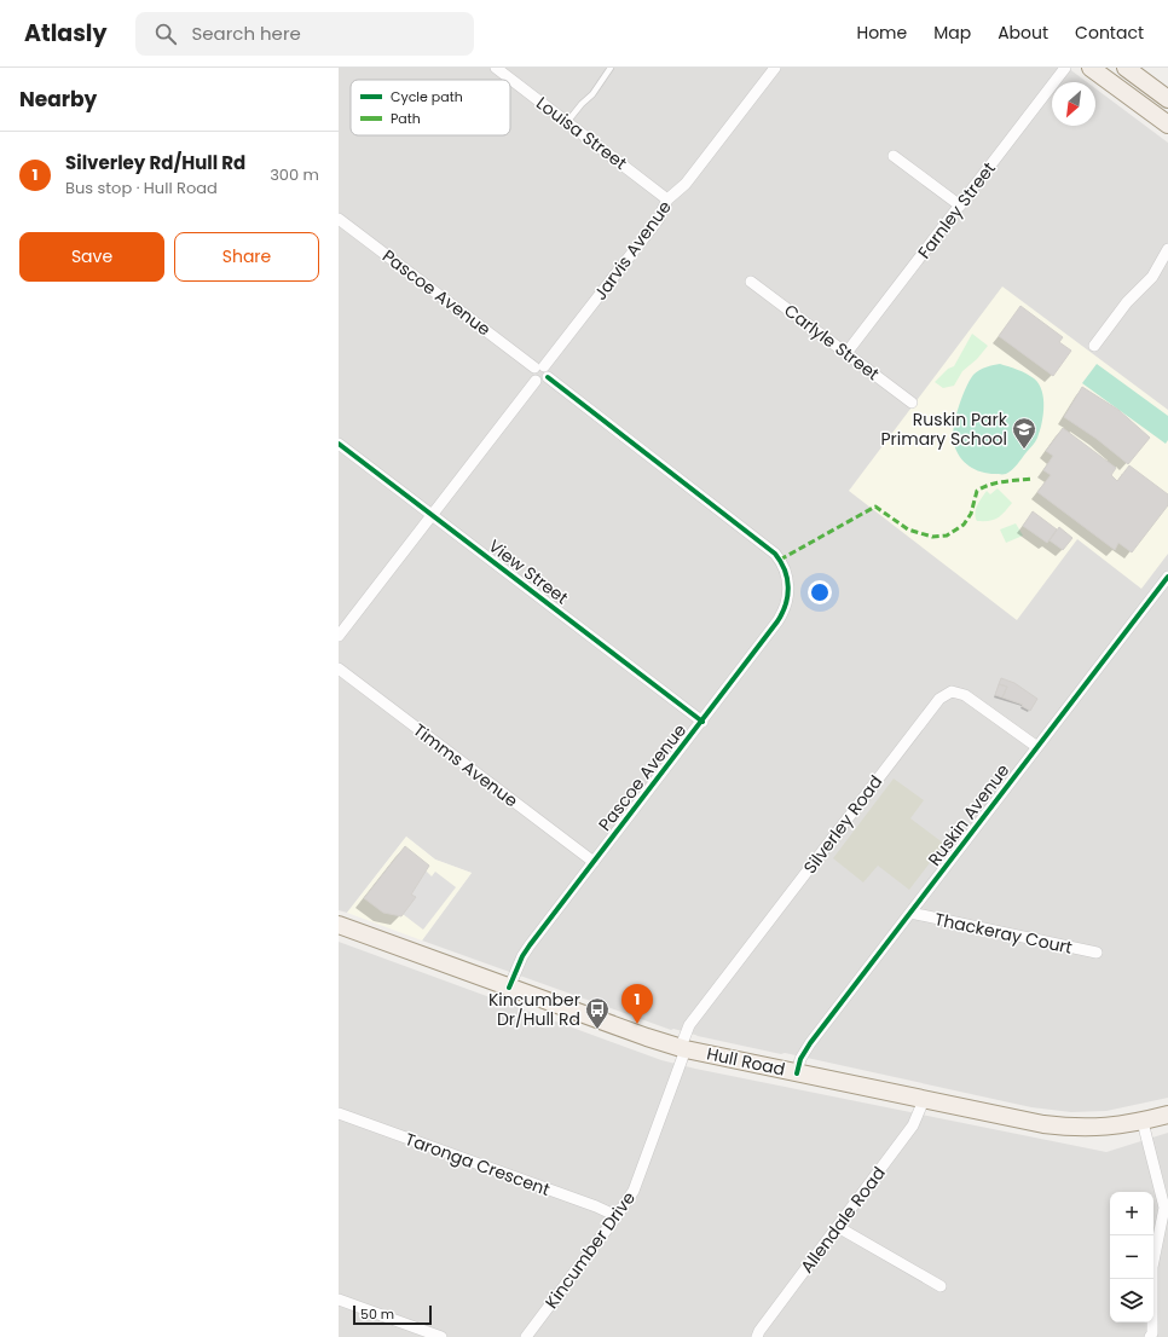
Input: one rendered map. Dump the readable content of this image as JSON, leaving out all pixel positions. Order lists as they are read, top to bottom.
{
  "streets": {
    "main road": ["Hull Road"],
    "street": [
      "Louisa Street",
      "Farnley Street",
      "Jarvis Avenue",
      "Pascoe Avenue",
      "Carlyle Street",
      "View Street",
      "Timms Avenue",
      "Ruskin Avenue",
      "Silverley Road",
      "Thackeray Court",
      "Taronga Crescent",
      "Allendale Road",
      "Kincumber Drive"
    ]
  },
  "crossings": [
    ["Louisa Street", "Jarvis Avenue"],
    ["Farnley Street", "Carlyle Street"],
    ["Jarvis Avenue", "Pascoe Avenue"],
    ["Pascoe Avenue", "View Street"],
    ["Pascoe Avenue", "Timms Avenue"],
    ["Pascoe Avenue", "Hull Road"],
    ["Ruskin Avenue", "Silverley Road"],
    ["Ruskin Avenue", "Thackeray Court"],
    ["Ruskin Avenue", "Hull Road"],
    ["Silverley Road", "Hull Road"],
    ["Silverley Road", "Kincumber Drive"],
    ["Hull Road", "Allendale Road"],
    ["Hull Road", "Kincumber Drive"],
    ["Taronga Crescent", "Kincumber Drive"]
  ],
  "places": {
    "school or university": ["Ruskin Park Primary School"],
    "bus stop": ["Kincumber Dr/Hull Rd"]
  },
  "legend": ["Cycle path", "Path"],
  "scale_bar": "50 m",
  "north": "bottom left",
  "page": {
    "header": "Atlasly",
    "search": "Search here",
    "nav": [
      "Home",
      "Map",
      "About",
      "Contact"
    ],
    "heading": "Nearby",
    "list": [
      {
        "mark": "1",
        "name": "Silverley Rd/Hull Rd",
        "note": "Bus stop · Hull Road",
        "value": "300 m"
      }
    ],
    "buttons": ["Save", "Share"],
    "pins": "1",
    "map_buttons": ["+", "−"],
    "scale": "50 m"
  }
}
